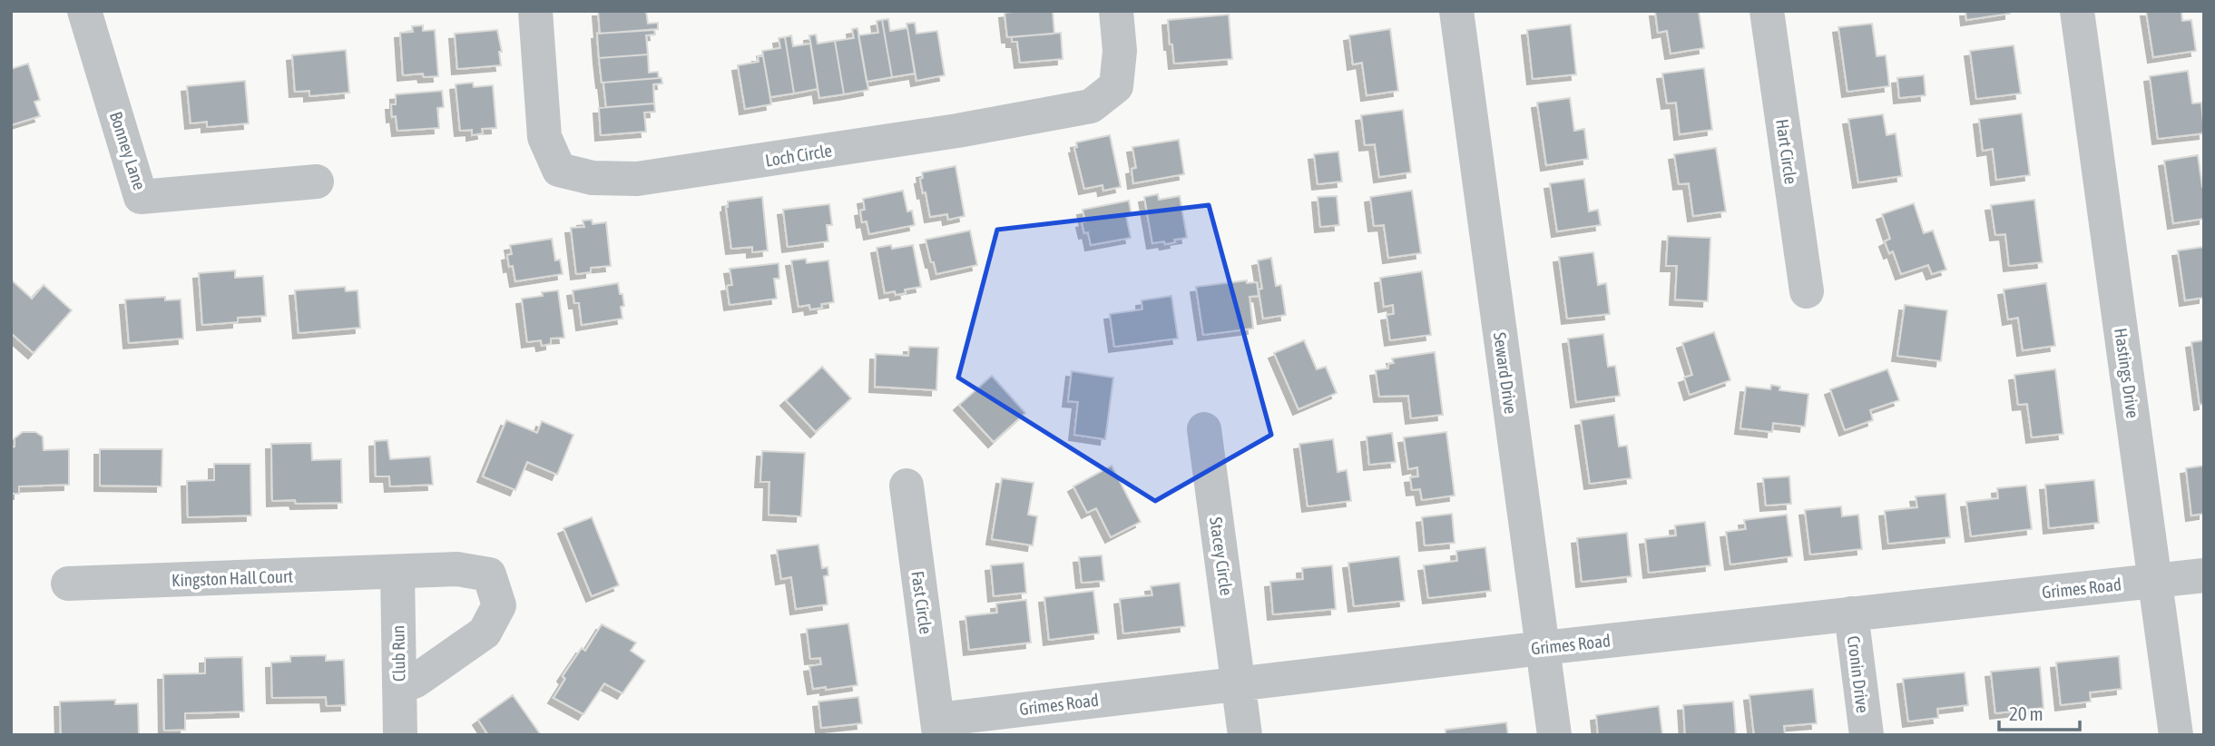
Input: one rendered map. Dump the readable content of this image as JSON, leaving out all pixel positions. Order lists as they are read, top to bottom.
{
  "streets": {
    "street": [
      "Bonney Lane",
      "Hart Circle",
      "Loch Circle",
      "Seward Drive",
      "Hastings Drive",
      "Stacey Circle",
      "Kingston Hall Court",
      "Grimes Road",
      "Fast Circle",
      "Club Run",
      "Cronin Drive"
    ]
  },
  "crossings": [
    ["Seward Drive", "Grimes Road"],
    ["Hastings Drive", "Grimes Road"],
    ["Stacey Circle", "Grimes Road"],
    ["Kingston Hall Court", "Club Run"],
    ["Grimes Road", "Fast Circle"],
    ["Grimes Road", "Cronin Drive"]
  ],
  "scale_bar": "20 m"
}
